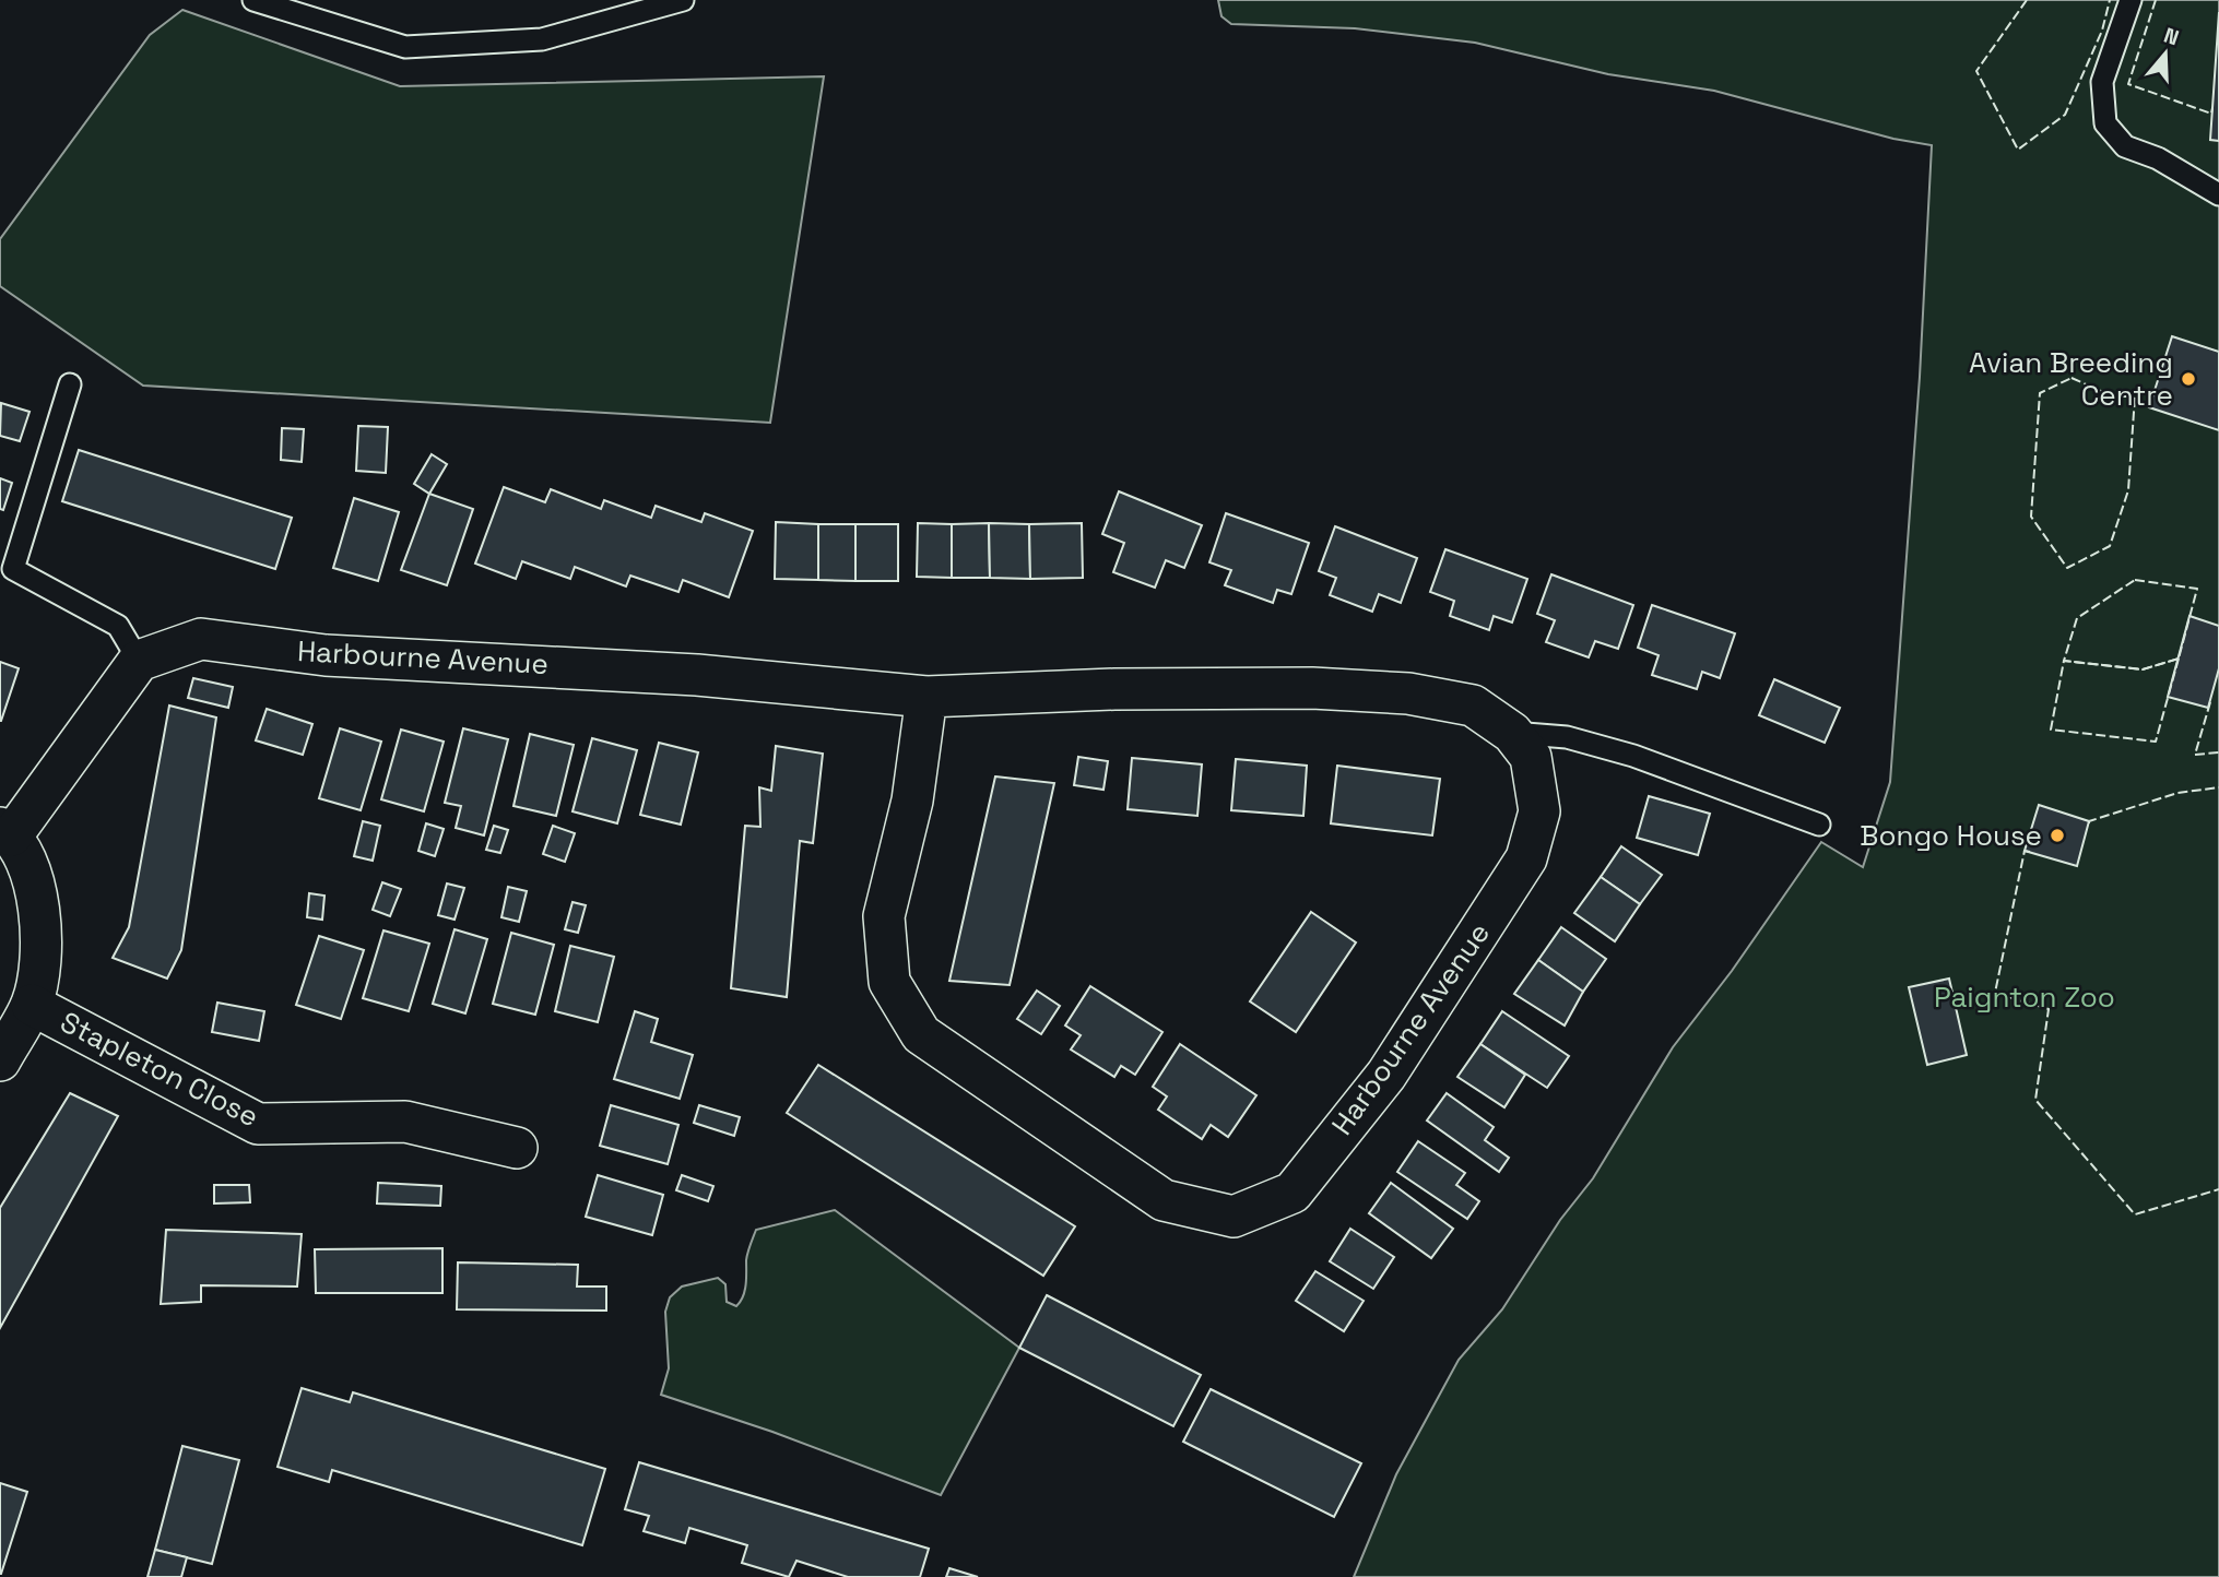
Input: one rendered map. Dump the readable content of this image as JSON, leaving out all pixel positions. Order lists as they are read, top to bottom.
{
  "streets": {
    "street": ["Harbourne Avenue", "Stapleton Close"]
  },
  "parks": ["Paignton Zoo"],
  "places": ["Avian Breeding Centre", "Bongo House"],
  "north": "top"
}
